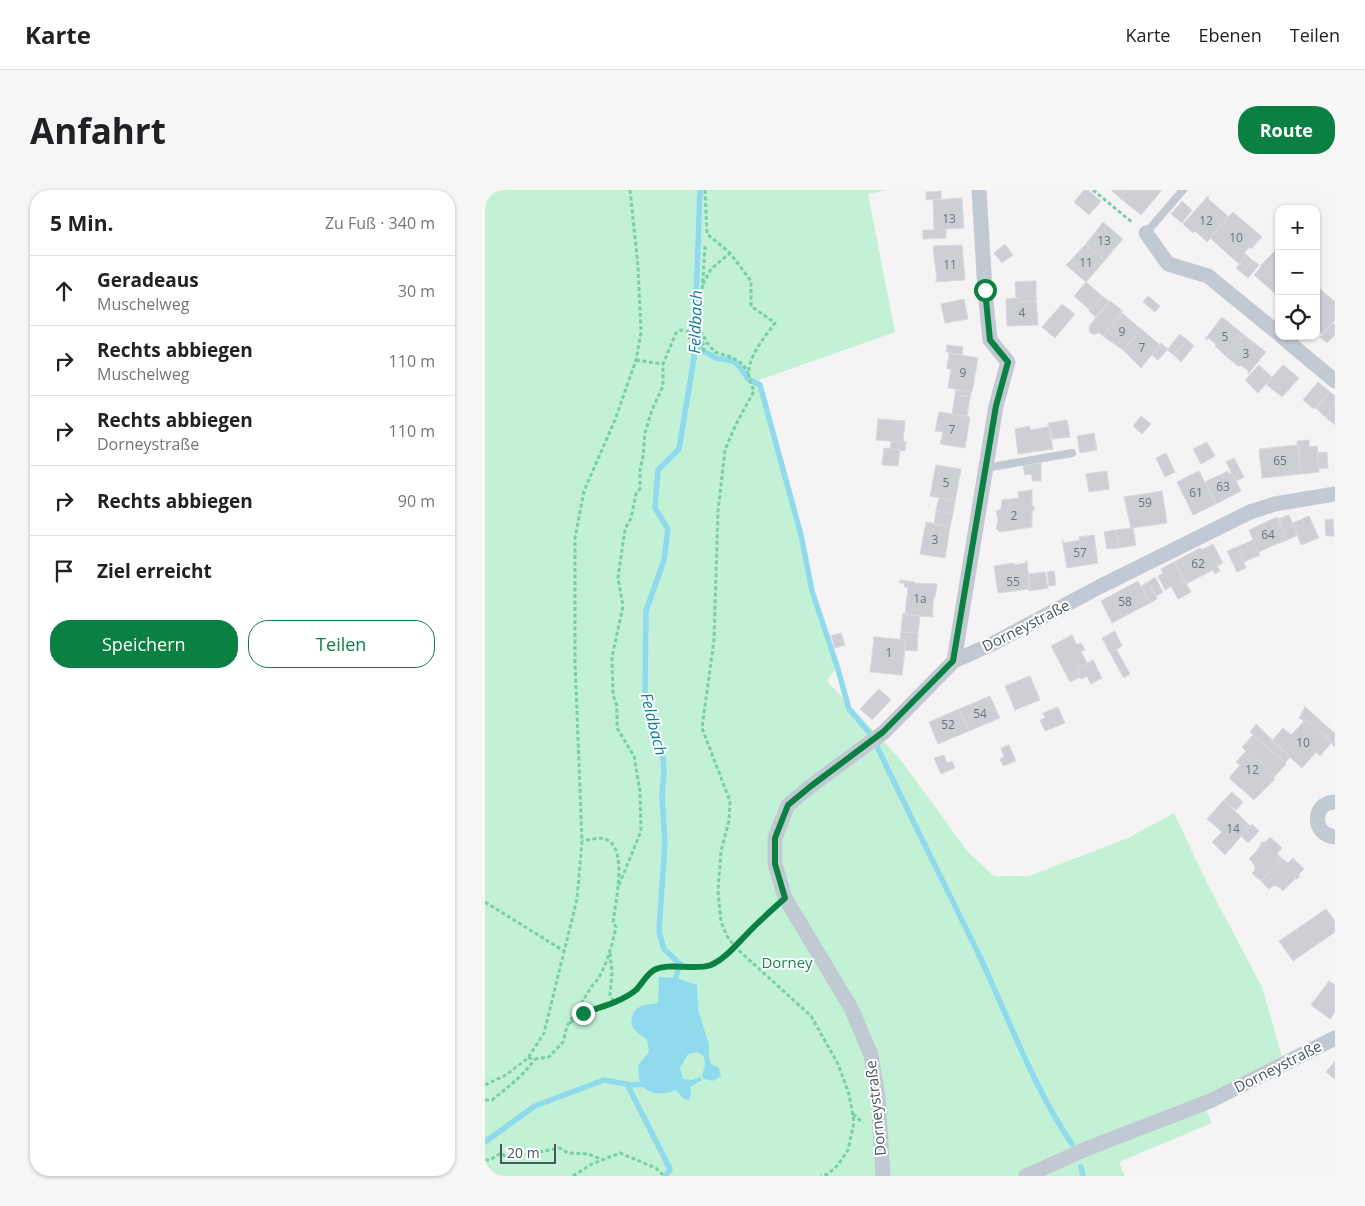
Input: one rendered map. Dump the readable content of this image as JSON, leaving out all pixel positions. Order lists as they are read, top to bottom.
{
  "streets": {
    "street": ["Dorneystraße"]
  },
  "water": ["Feldbach"],
  "parks": ["Dorney"],
  "house_numbers": [
    "13",
    "12",
    "10",
    "13",
    "11",
    "11",
    "4",
    "9",
    "5",
    "7",
    "3",
    "9",
    "7",
    "65",
    "5",
    "63",
    "61",
    "59",
    "2",
    "64",
    "3",
    "57",
    "62",
    "55",
    "1a",
    "58",
    "1",
    "54",
    "52",
    "10",
    "12",
    "14"
  ],
  "scale_bar": "20 m",
  "page": {
    "header": "Karte",
    "nav": ["Karte", "Ebenen", "Teilen"],
    "buttons": [
      "Route",
      ["Speichern", "Teilen"]
    ],
    "title": "Anfahrt",
    "heading": ["5 Min.", "Zu Fuß · 340 m"],
    "map_buttons": ["+", "−"],
    "list": [
      ["Geradeaus", "Muschelweg", "30 m"],
      ["Rechts abbiegen", "Muschelweg", "110 m"],
      ["Rechts abbiegen", "Dorneystraße", "110 m"],
      ["Rechts abbiegen", "90 m"],
      "Ziel erreicht"
    ],
    "scale": "20 m"
  }
}
